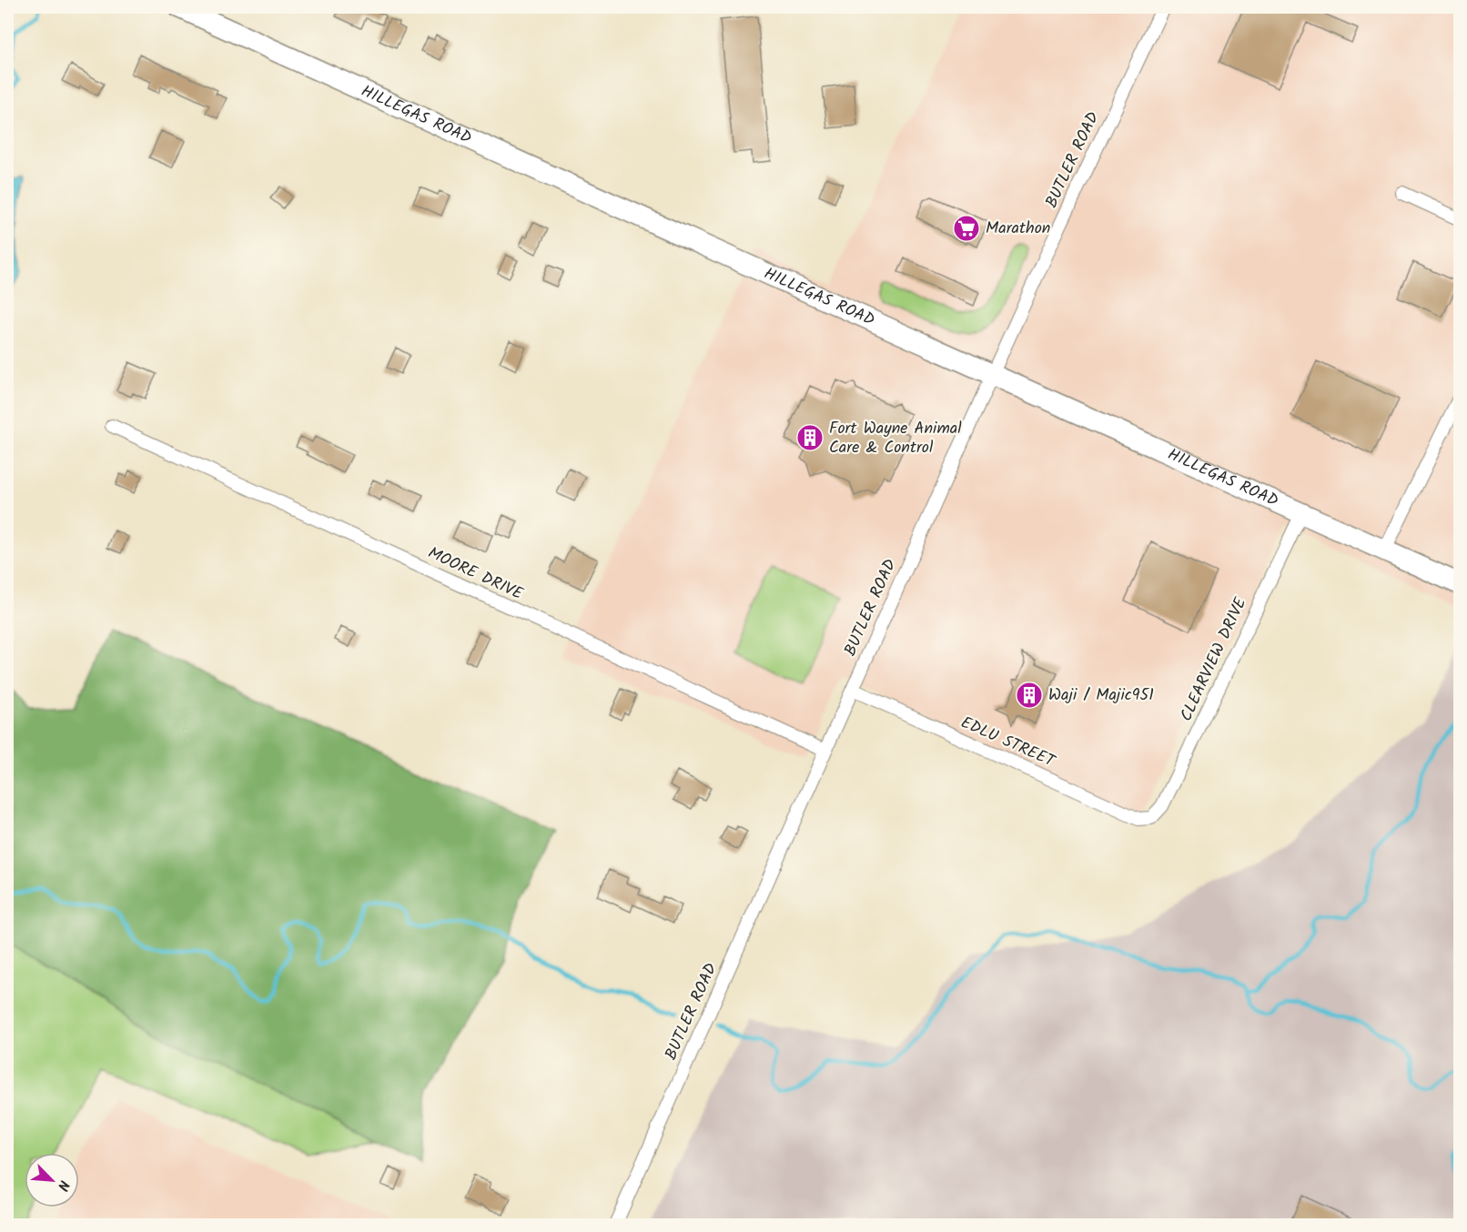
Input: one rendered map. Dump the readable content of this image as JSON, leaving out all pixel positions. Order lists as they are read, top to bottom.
{
  "streets": {
    "main road": ["HILLEGAS ROAD"],
    "street": [
      "BUTLER ROAD",
      "MOORE DRIVE",
      "CLEARVIEW DRIVE",
      "EDLU STREET"
    ]
  },
  "crossings": [
    ["HILLEGAS ROAD", "BUTLER ROAD"],
    ["HILLEGAS ROAD", "CLEARVIEW DRIVE"],
    ["BUTLER ROAD", "MOORE DRIVE"],
    ["BUTLER ROAD", "EDLU STREET"],
    ["CLEARVIEW DRIVE", "EDLU STREET"]
  ],
  "places": {
    "supermarket": ["Marathon"],
    "building": ["Fort Wayne Animal Care & Control", "Waji / Majic951"]
  },
  "north": "bottom right"
}
